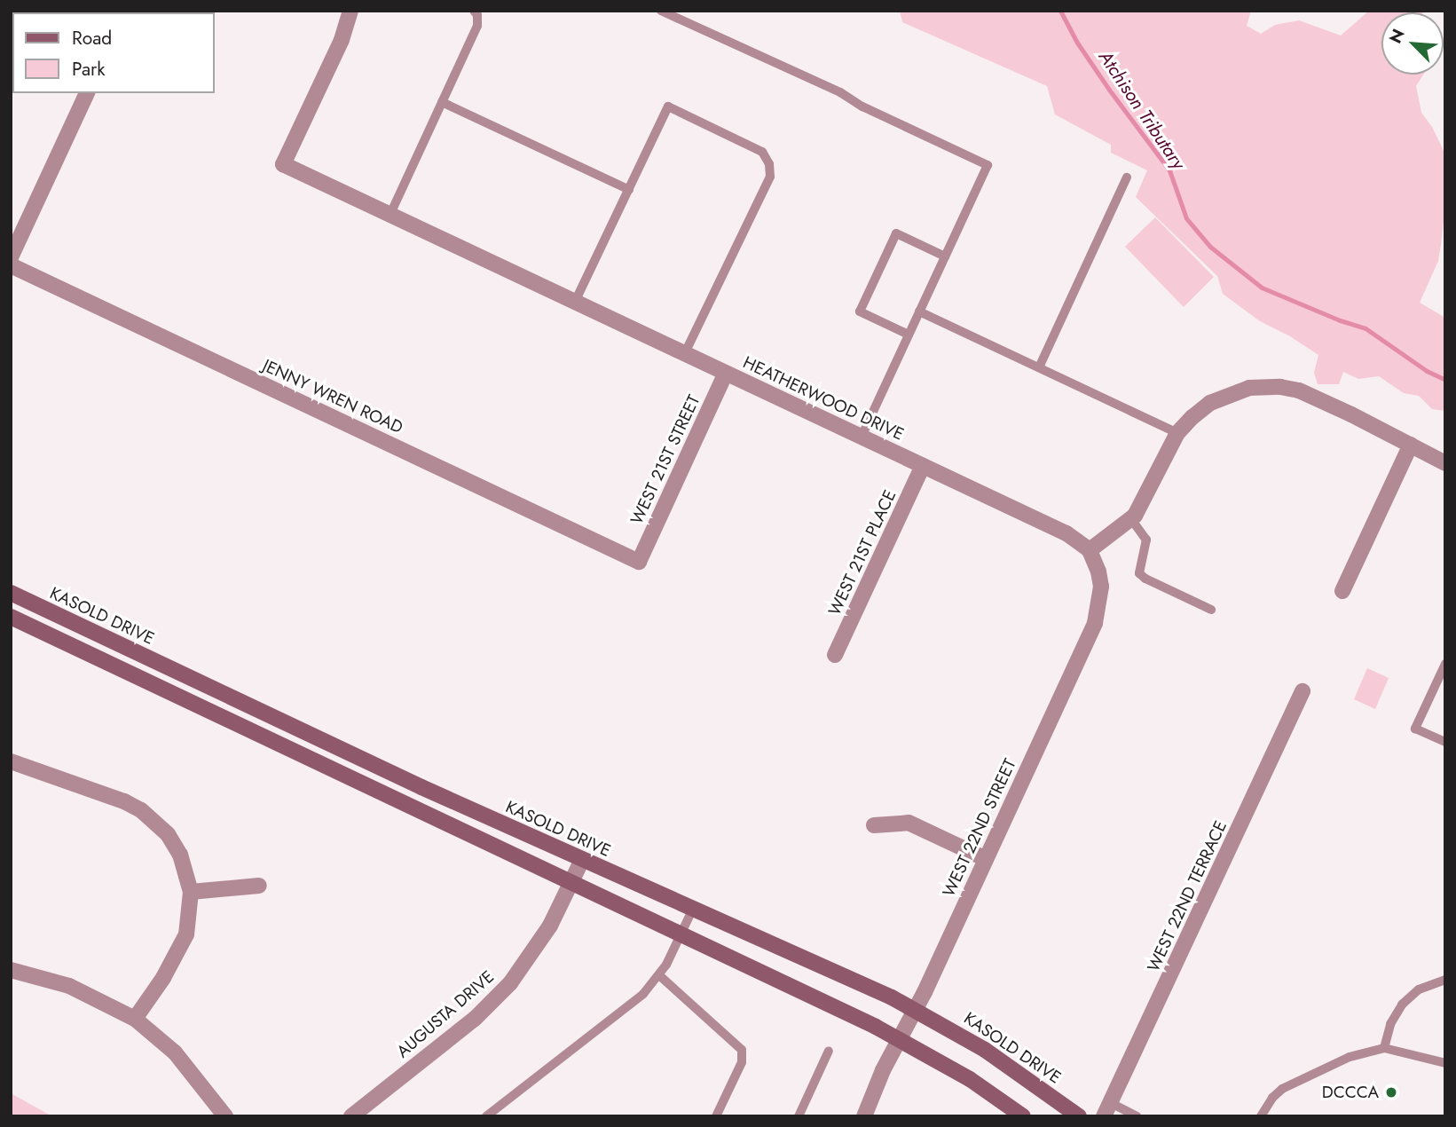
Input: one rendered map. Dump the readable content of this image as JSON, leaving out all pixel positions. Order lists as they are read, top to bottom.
{
  "streets": {
    "main road": ["KASOLD DRIVE"],
    "street": [
      "JENNY WREN ROAD",
      "HEATHERWOOD DRIVE",
      "WEST 21ST STREET",
      "WEST 21ST PLACE",
      "WEST 22ND STREET",
      "WEST 22ND TERRACE",
      "AUGUSTA DRIVE"
    ]
  },
  "crossings": [
    ["JENNY WREN ROAD", "WEST 21ST STREET"],
    ["HEATHERWOOD DRIVE", "WEST 21ST STREET"],
    ["HEATHERWOOD DRIVE", "WEST 21ST PLACE"],
    ["HEATHERWOOD DRIVE", "WEST 22ND STREET"],
    ["KASOLD DRIVE", "WEST 22ND STREET"],
    ["KASOLD DRIVE", "AUGUSTA DRIVE"]
  ],
  "water": ["Atchison Tributary"],
  "places": ["DCCCA"],
  "legend": ["Road", "Park"],
  "north": "top left"
}
